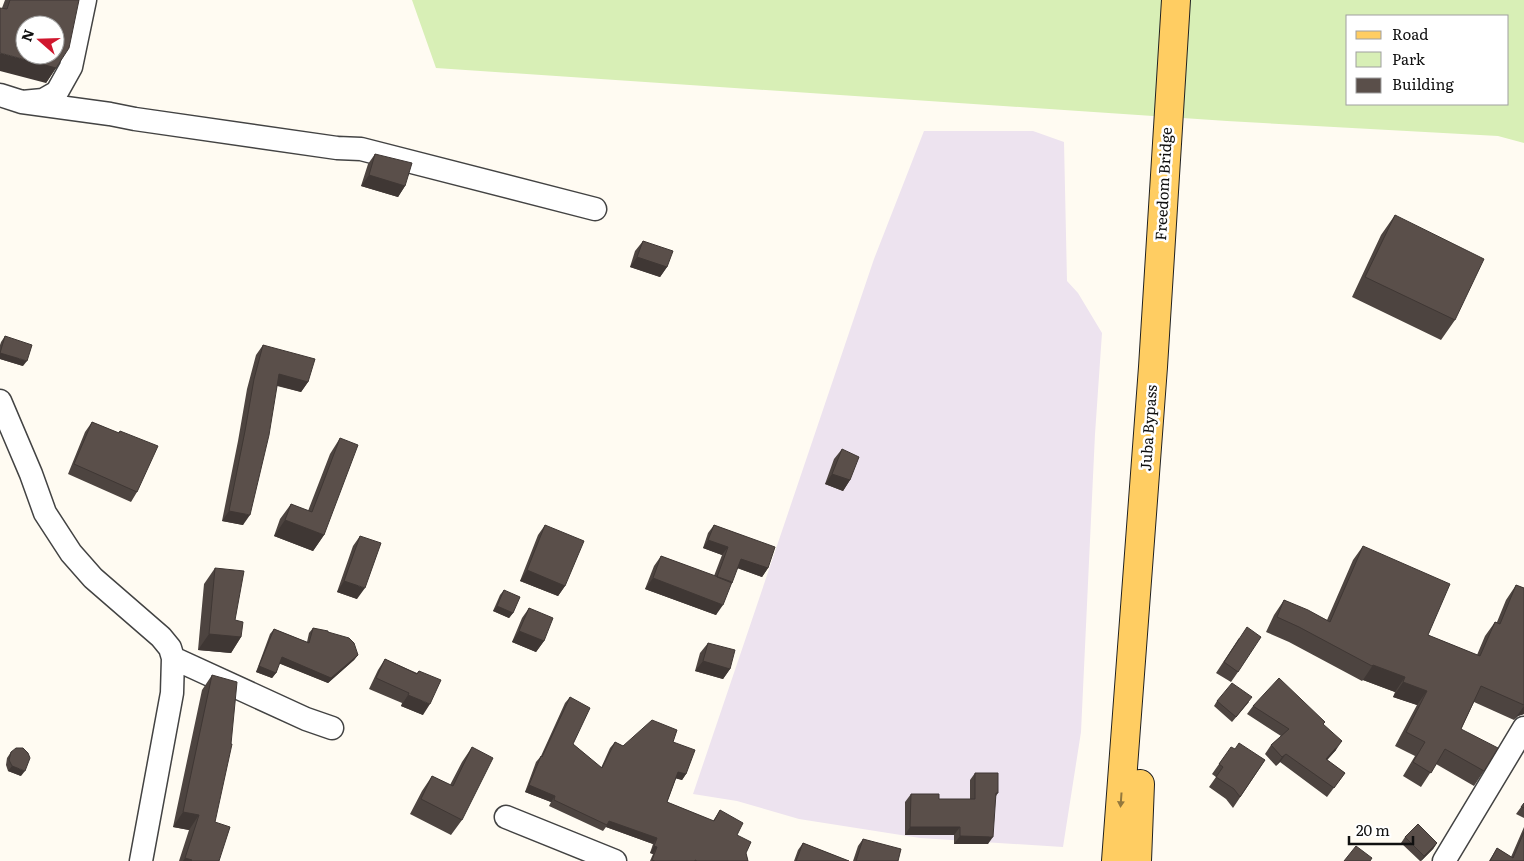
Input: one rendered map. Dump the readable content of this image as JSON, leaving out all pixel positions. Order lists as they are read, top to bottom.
{
  "streets": {
    "main road": ["Freedom Bridge", "Juba Bypass"]
  },
  "crossings": [
    ["Freedom Bridge", "Juba Bypass"]
  ],
  "legend": ["Road", "Park", "Building"],
  "scale_bar": "20 m",
  "north": "left"
}
